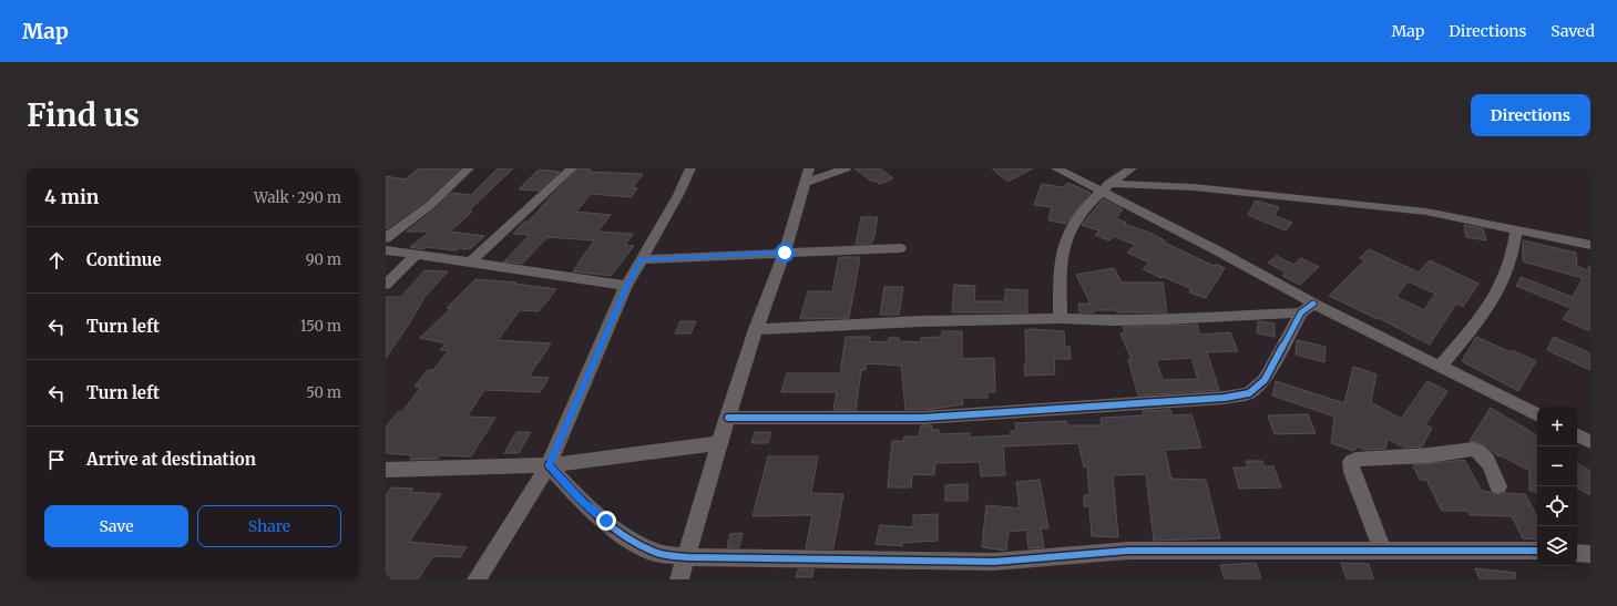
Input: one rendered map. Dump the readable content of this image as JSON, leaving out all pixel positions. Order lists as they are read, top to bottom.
{
  "page": {
    "header": "Map",
    "nav": ["Map", "Directions", "Saved"],
    "buttons": [
      "Directions",
      ["Save", "Share"]
    ],
    "title": "Find us",
    "heading": ["4 min", "Walk · 290 m"],
    "list": [
      ["Continue", "90 m"],
      ["Turn left", "150 m"],
      ["Turn left", "50 m"],
      "Arrive at destination"
    ],
    "map_buttons": ["+", "−"]
  }
}
